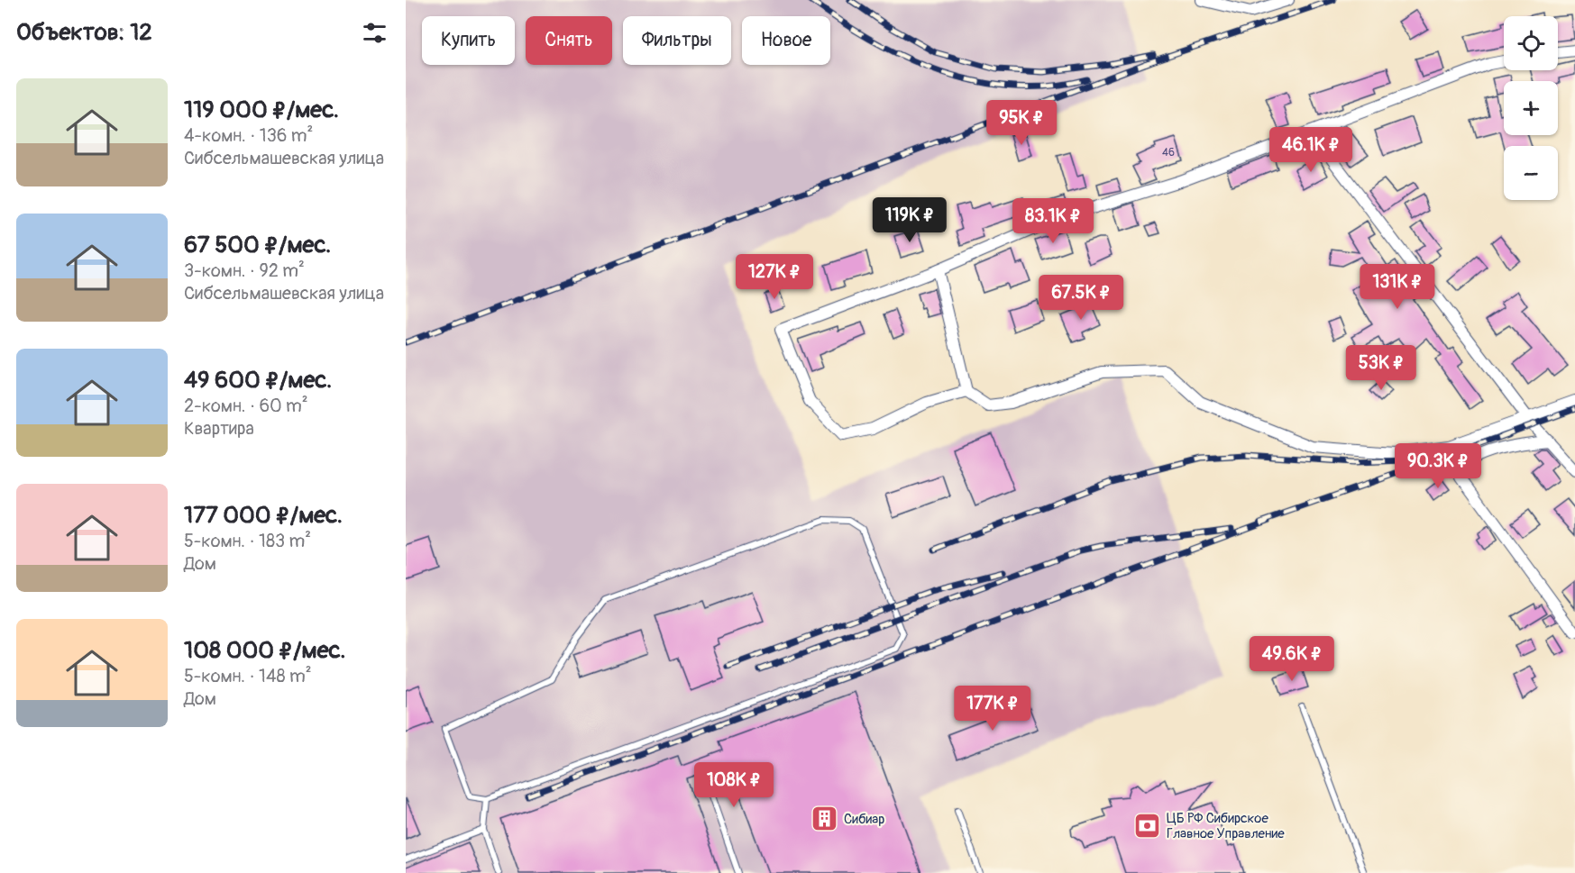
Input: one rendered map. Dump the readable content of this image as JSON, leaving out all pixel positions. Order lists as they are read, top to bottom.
{
  "places": {
    "building": ["Сибиар"],
    "bank": ["ЦБ РФ Сибирское Главное Управление"]
  },
  "house_numbers": ["46"],
  "page": {
    "heading": "Объектов: 12",
    "map_buttons": ["+", "−"],
    "chip": [
      "Купить",
      "Снять",
      "Фильтры",
      "Новое"
    ],
    "list": [
      {
        "name": "119 000 ₽/мес.",
        "note": "4-комн. · 136 m² · Сибсельмашевская улица"
      },
      {
        "name": "67 500 ₽/мес.",
        "note": "3-комн. · 92 m² · Сибсельмашевская улица"
      },
      {
        "name": "49 600 ₽/мес.",
        "note": "2-комн. · 60 m² · Квартира"
      },
      {
        "name": "177 000 ₽/мес.",
        "note": "5-комн. · 183 m² · Дом"
      },
      {
        "name": "108 000 ₽/мес.",
        "note": "5-комн. · 148 m² · Дом"
      }
    ],
    "price": [
      "95K ₽",
      "46.1K ₽",
      "119K ₽",
      "83.1K ₽",
      "127K ₽",
      "131K ₽",
      "67.5K ₽",
      "53K ₽",
      "90.3K ₽",
      "49.6K ₽",
      "177K ₽",
      "108K ₽"
    ]
  }
}
